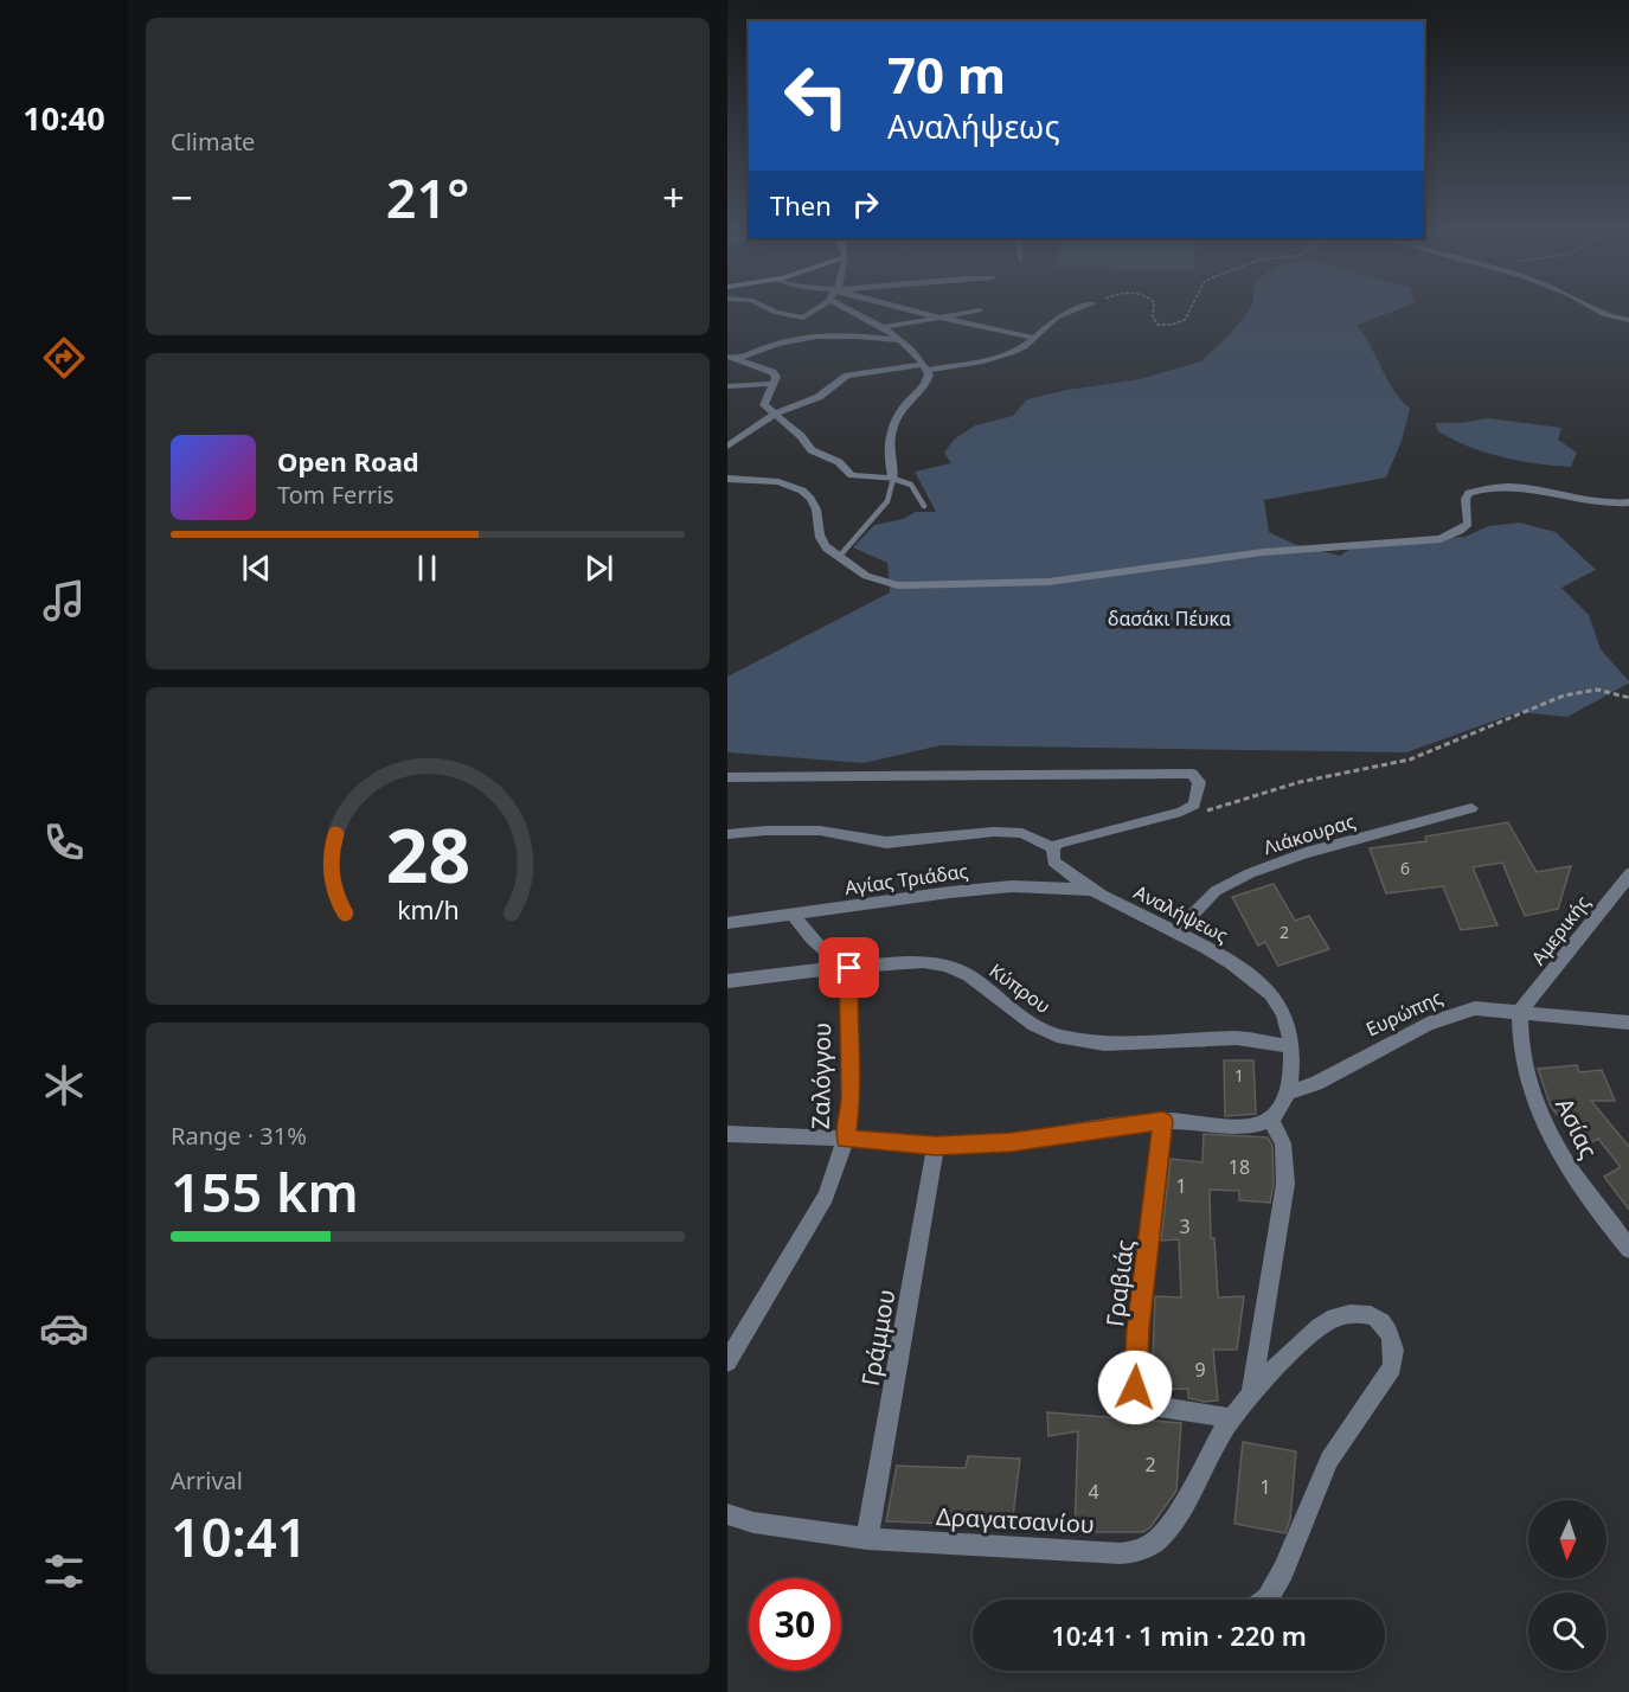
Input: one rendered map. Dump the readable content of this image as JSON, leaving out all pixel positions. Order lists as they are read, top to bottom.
{
  "streets": {
    "street": [
      "Λιάκουρας",
      "Αγίας Τριάδας",
      "Αναλήψεως",
      "Αμερικής",
      "Κύπρου",
      "Ευρώπης",
      "Ζαλόγγου",
      "Ασίας",
      "Γραβιάς",
      "Γράμμου",
      "Δραγατσανίου"
    ]
  },
  "crossings": [
    ["Λιάκουρας", "Αναλήψεως"],
    ["Αγίας Τριάδας", "Αναλήψεως"],
    ["Αναλήψεως", "Κύπρου"],
    ["Αναλήψεως", "Ευρώπης"],
    ["Αμερικής", "Ευρώπης"],
    ["Αμερικής", "Ασίας"],
    ["Κύπρου", "Ζαλόγγου"],
    ["Ευρώπης", "Ασίας"],
    ["Γραβιάς", "Δραγατσανίου"],
    ["Γράμμου", "Δραγατσανίου"]
  ],
  "parks": ["δασάκι Πέυκα"],
  "house_numbers": [
    "6",
    "2",
    "1",
    "18",
    "1",
    "3",
    "9",
    "2",
    "1",
    "4"
  ],
  "north": "bottom",
  "page": {
    "tabs": "10:40",
    "tile": [
      "Climate",
      ["Range · 31%", "155 km"],
      ["Arrival", "10:41"]
    ],
    "turn": ["70 m", "Αναλήψεως"],
    "heat": ["−", "21°", "+"],
    "then": "Then",
    "song": ["Open Road", "Tom Ferris"],
    "limit": "30",
    "trip": "10:41 · 1 min · 220 m",
    "gauge": ["28", "km/h"]
  }
}
